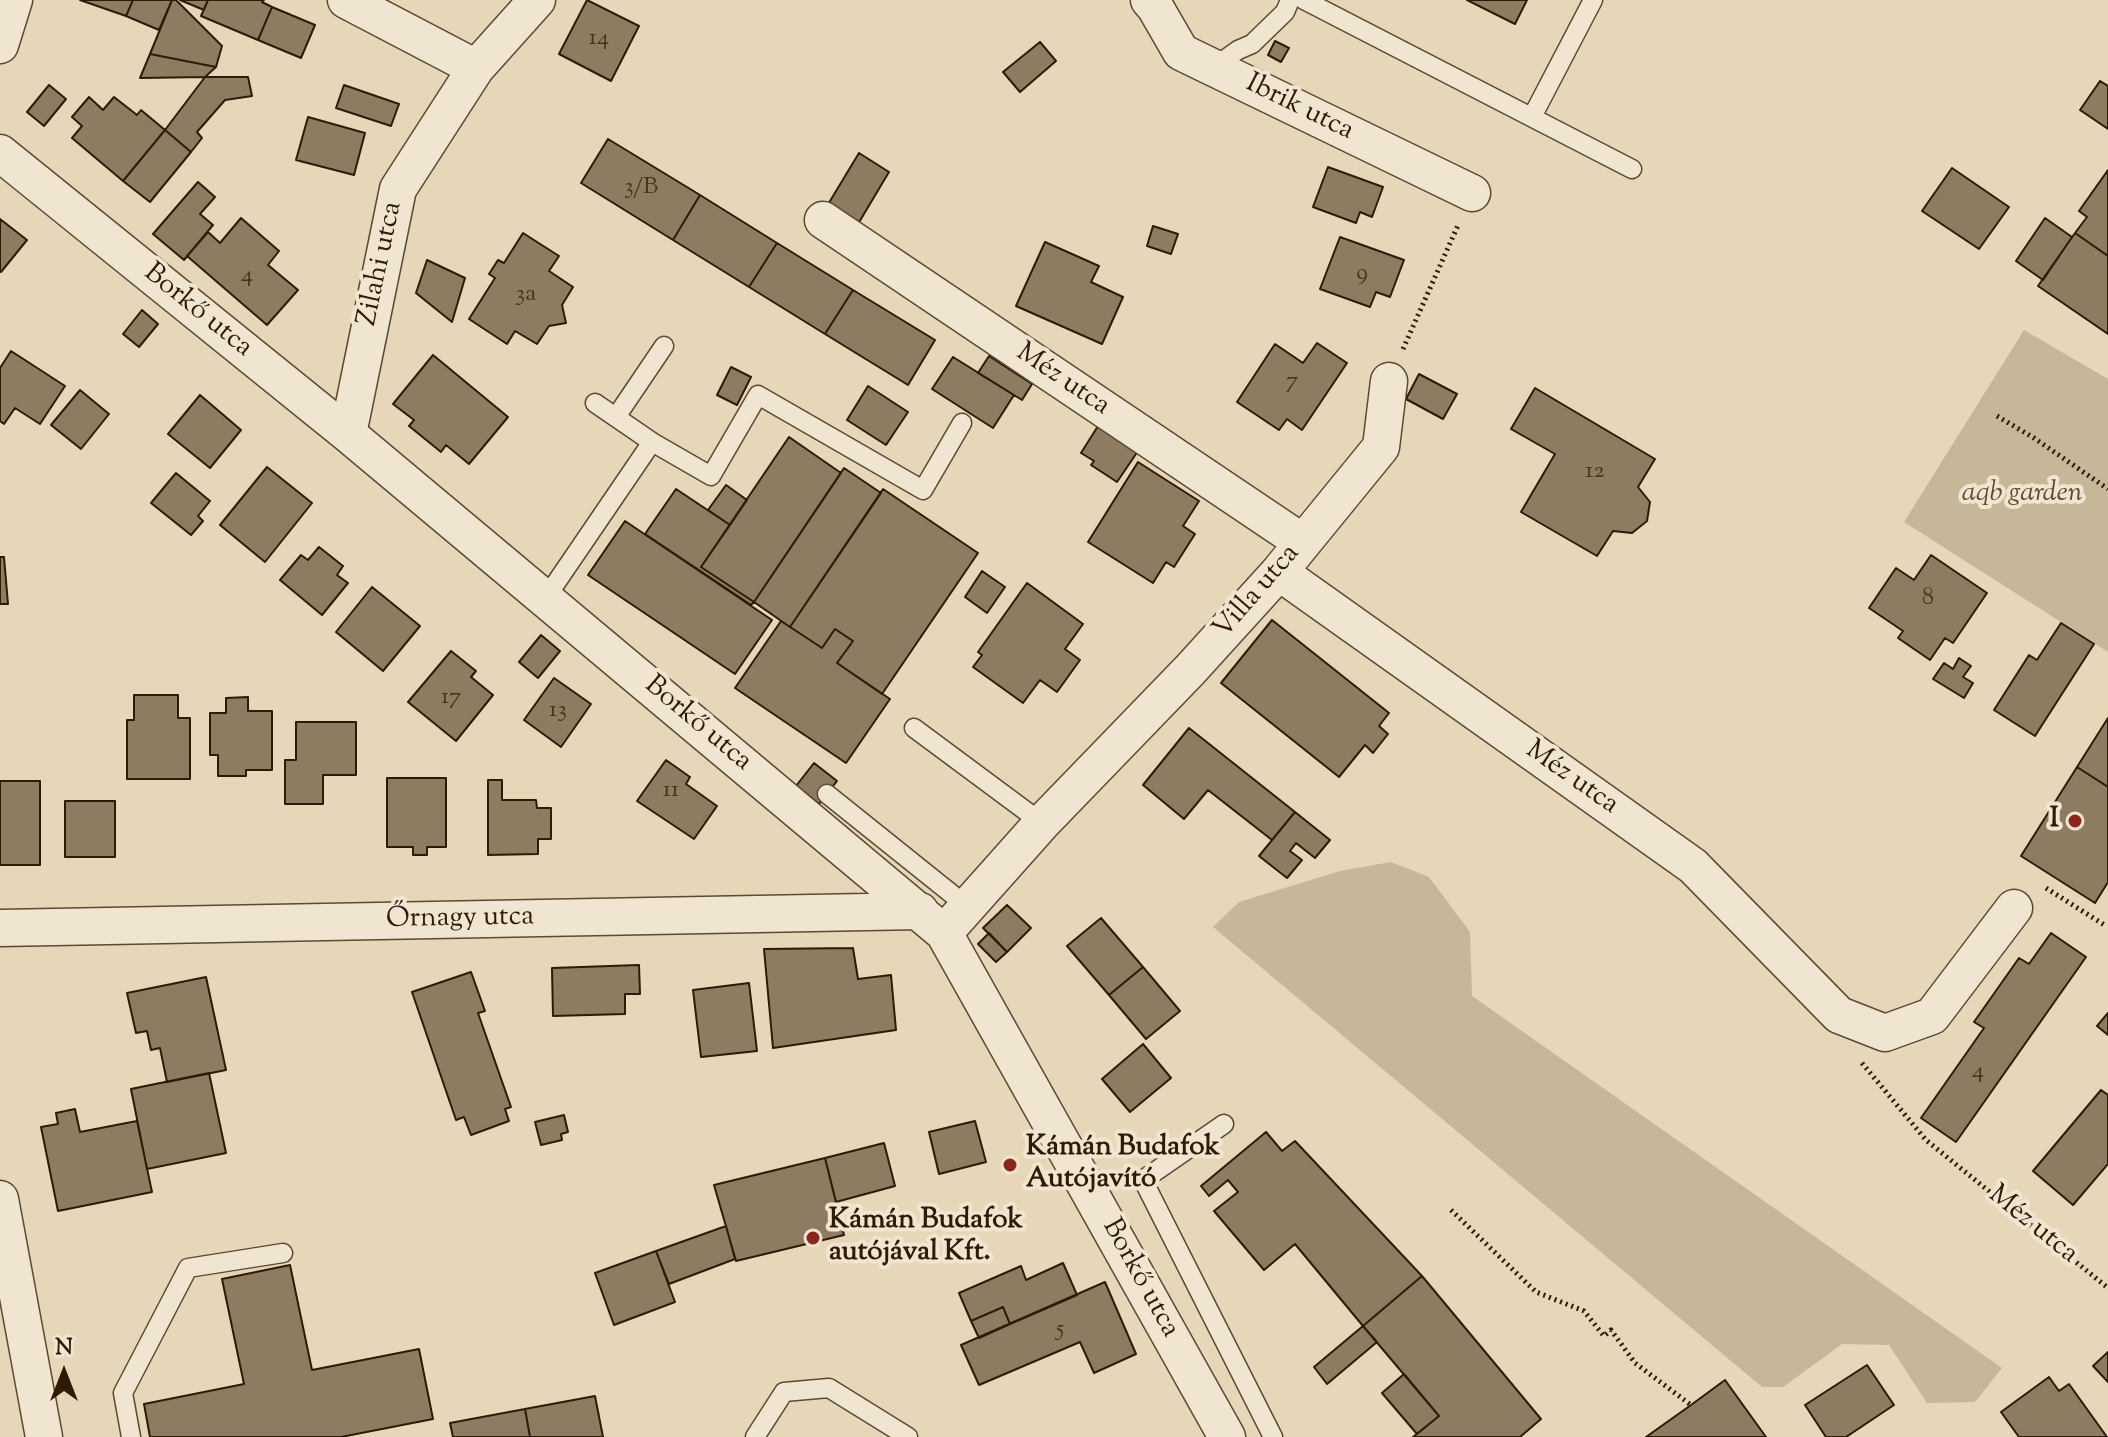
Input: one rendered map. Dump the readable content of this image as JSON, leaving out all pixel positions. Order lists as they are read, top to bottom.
{
  "streets": {
    "street": [
      "Ibrik utca",
      "Zilahi utca",
      "Borkő utca",
      "Méz utca",
      "Villa utca",
      "Őrnagy utca"
    ]
  },
  "crossings": [
    ["Zilahi utca", "Borkő utca"],
    ["Borkő utca", "Villa utca"],
    ["Borkő utca", "Őrnagy utca"],
    ["Méz utca", "Villa utca"],
    ["Villa utca", "Őrnagy utca"]
  ],
  "parks": ["aqb garden"],
  "places": ["I", "Kámán Budafok Autójavító", "Kámán Budafok autójával Kft."],
  "house_numbers": [
    "14",
    "3/B",
    "9",
    "4",
    "3a",
    "7",
    "12",
    "8",
    "17",
    "13",
    "11",
    "4",
    "5"
  ],
  "north": "top"
}
